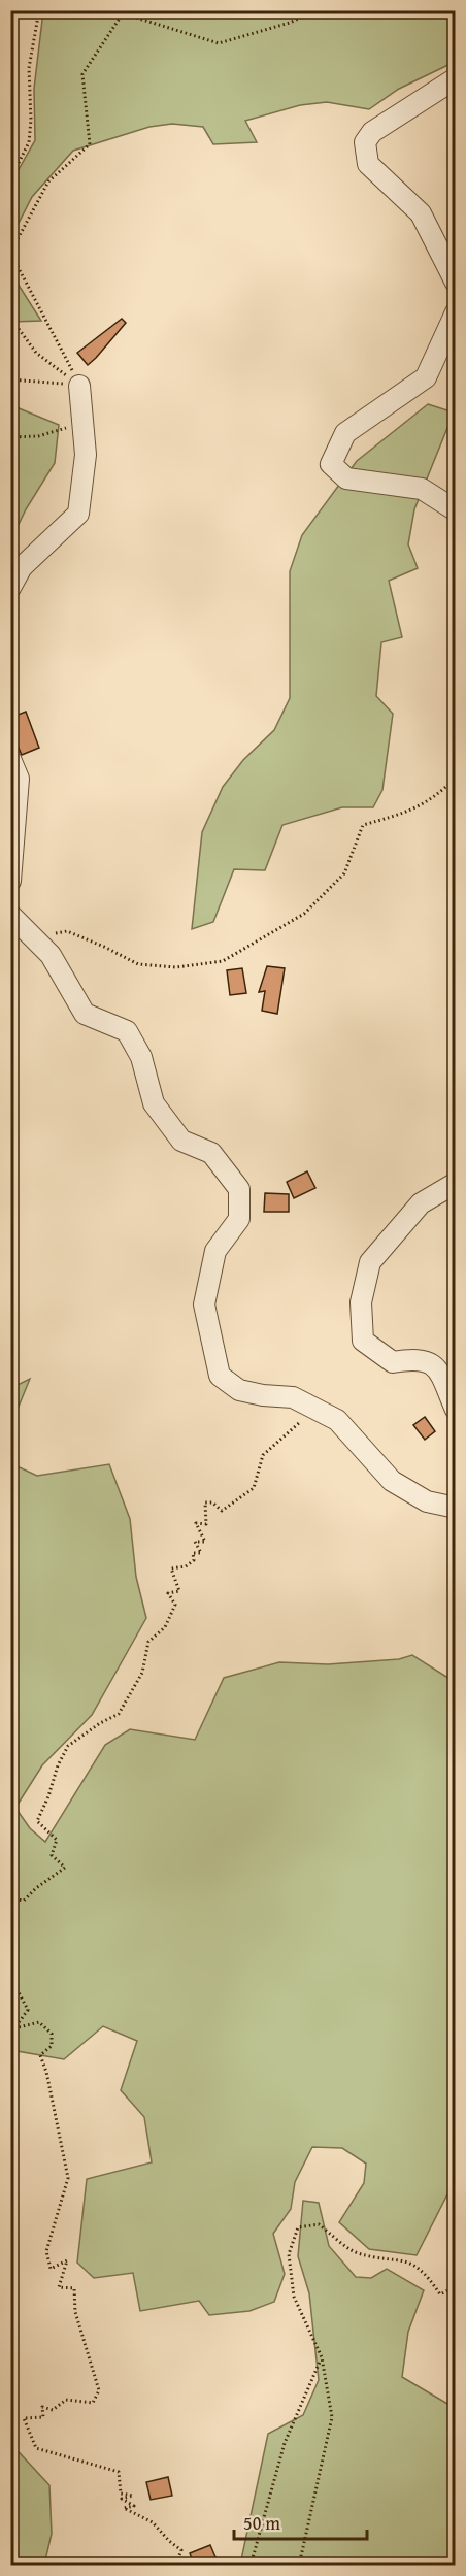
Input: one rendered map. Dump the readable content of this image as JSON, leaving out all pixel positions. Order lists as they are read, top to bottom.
{
  "scale_bar": "50 m"
}
